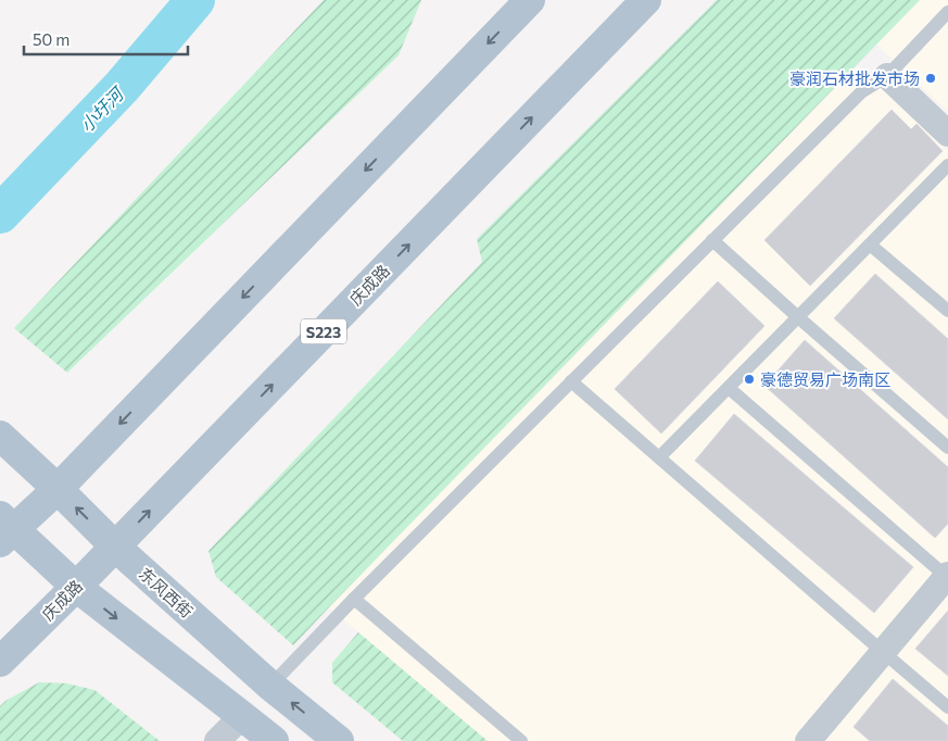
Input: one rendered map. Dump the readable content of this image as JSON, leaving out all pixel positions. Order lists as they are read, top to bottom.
{
  "streets": {
    "main road": ["庆成路", "S223", "东风西街"]
  },
  "crossings": [
    ["庆成路", "东风西街"]
  ],
  "water": ["小圩河"],
  "places": ["豪润石材批发市场", "豪德贸易广场南区"],
  "scale_bar": "50 m"
}
